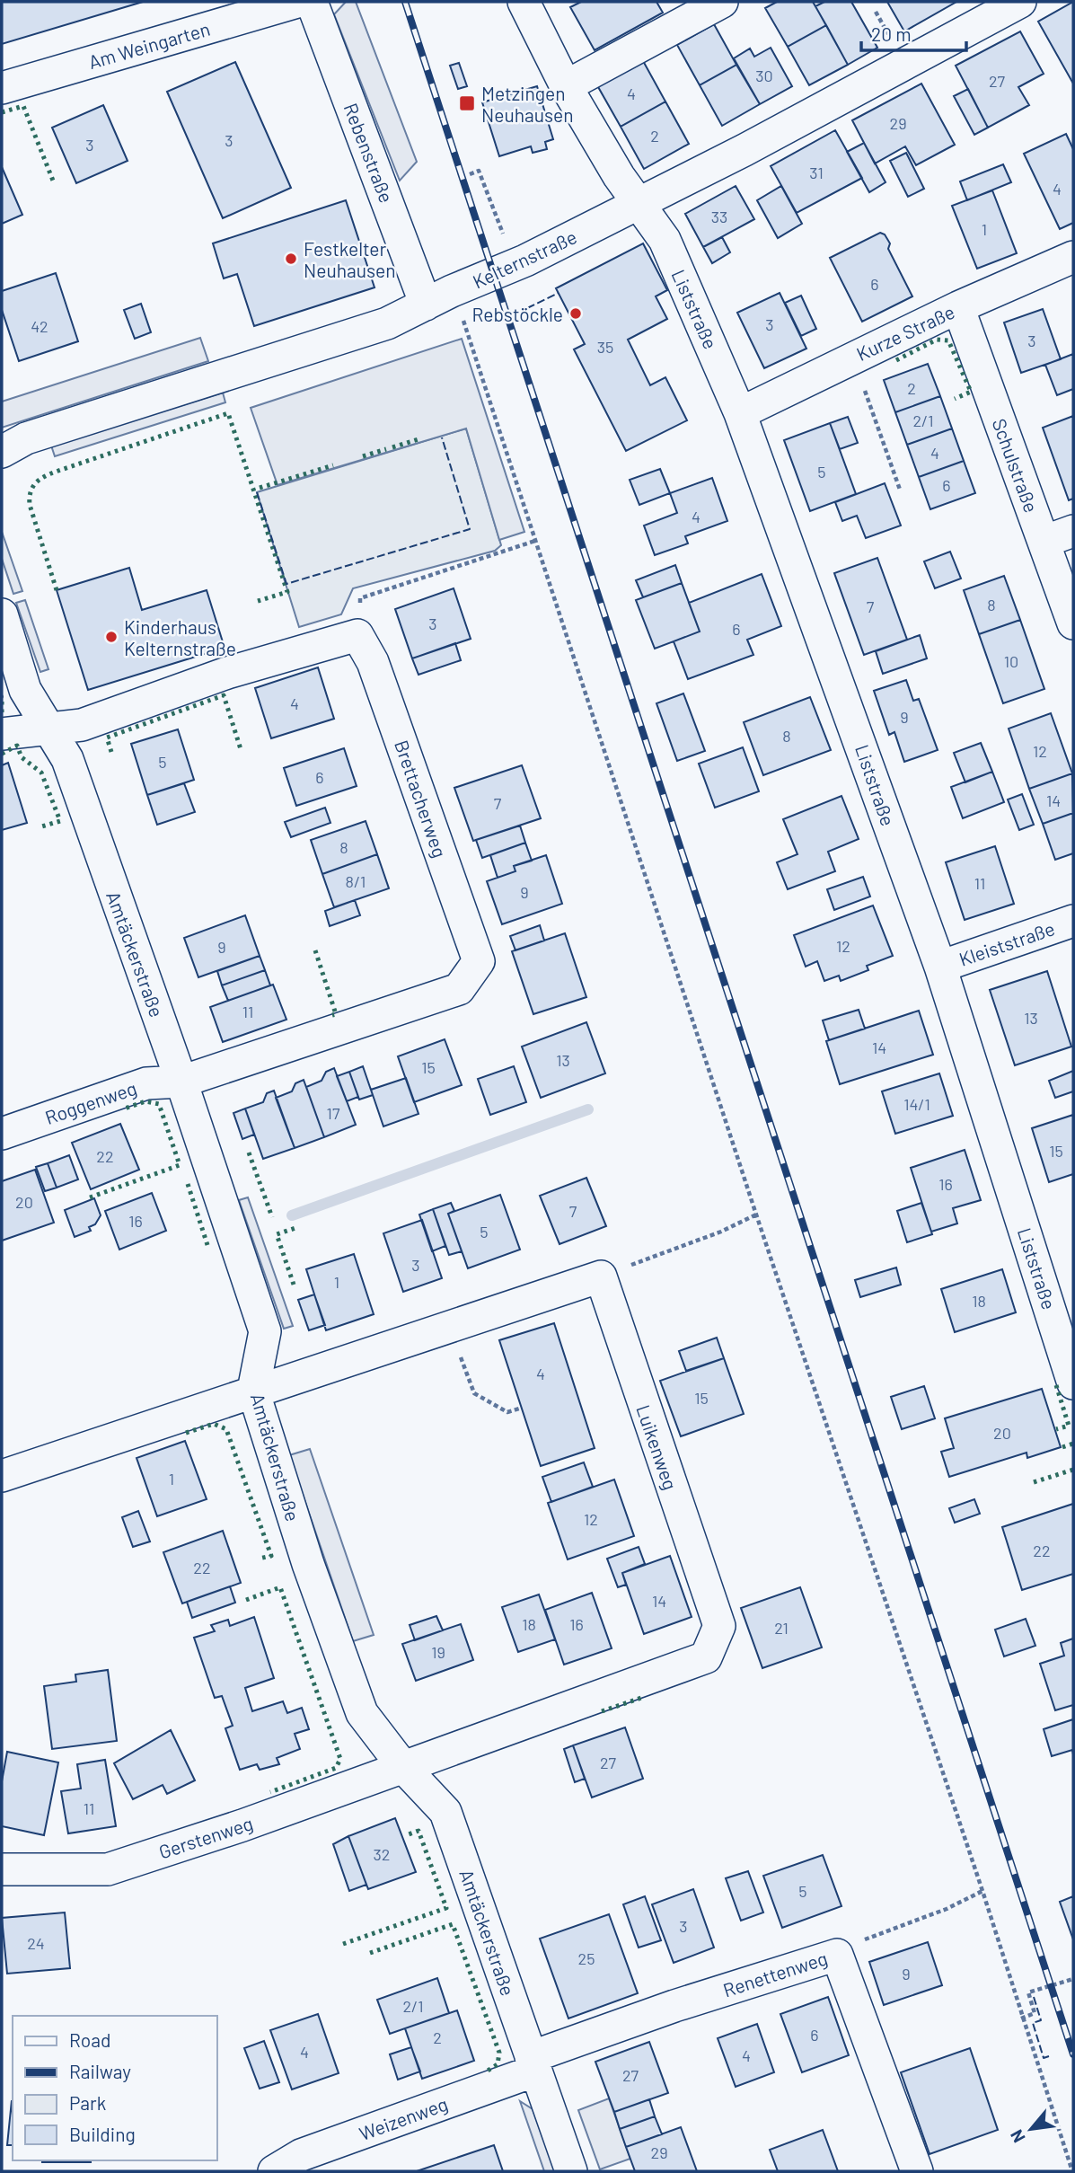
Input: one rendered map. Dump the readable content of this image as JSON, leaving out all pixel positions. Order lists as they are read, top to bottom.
{
  "streets": {
    "street": [
      "Am Weingarten",
      "Rebenstraße",
      "Kelternstraße",
      "Liststraße",
      "Kurze Straße",
      "Schulstraße",
      "Brettacherweg",
      "Kleiststraße",
      "Amtäckerstraße",
      "Roggenweg",
      "Luikenweg",
      "Gerstenweg",
      "Renettenweg",
      "Weizenweg"
    ]
  },
  "crossings": [
    ["Rebenstraße", "Kelternstraße"],
    ["Kelternstraße", "Liststraße"],
    ["Liststraße", "Kurze Straße"],
    ["Liststraße", "Kleiststraße"],
    ["Kurze Straße", "Schulstraße"],
    ["Brettacherweg", "Amtäckerstraße"],
    ["Brettacherweg", "Roggenweg"],
    ["Amtäckerstraße", "Roggenweg"],
    ["Amtäckerstraße", "Luikenweg"],
    ["Amtäckerstraße", "Gerstenweg"],
    ["Amtäckerstraße", "Renettenweg"],
    ["Amtäckerstraße", "Weizenweg"],
    ["Luikenweg", "Gerstenweg"],
    ["Renettenweg", "Weizenweg"]
  ],
  "places": {
    "transit": ["Metzingen Neuhausen"],
    "other": ["Festkelter Neuhausen", "Rebstöckle", "Kinderhaus Kelternstraße"]
  },
  "house_numbers": [
    "30",
    "27",
    "4",
    "29",
    "2",
    "3",
    "3",
    "31",
    "4",
    "33",
    "1",
    "6",
    "3",
    "42",
    "3",
    "35",
    "2",
    "2/1",
    "4",
    "5",
    "6",
    "4",
    "8",
    "7",
    "3",
    "6",
    "10",
    "4",
    "9",
    "8",
    "12",
    "5",
    "6",
    "14",
    "7",
    "8",
    "8/1",
    "11",
    "9",
    "12",
    "9",
    "11",
    "13",
    "14",
    "13",
    "15",
    "14/1",
    "17",
    "15",
    "22",
    "16",
    "20",
    "7",
    "16",
    "5",
    "3",
    "1",
    "18",
    "4",
    "15",
    "20",
    "1",
    "12",
    "22",
    "22",
    "14",
    "18",
    "16",
    "21",
    "19",
    "27",
    "11",
    "32",
    "5",
    "3",
    "24",
    "25",
    "9",
    "2/1",
    "6",
    "2",
    "4",
    "4",
    "27",
    "29"
  ],
  "legend": [
    "Road",
    "Railway",
    "Park",
    "Building"
  ],
  "scale_bar": "20 m",
  "north": "bottom left"
}
